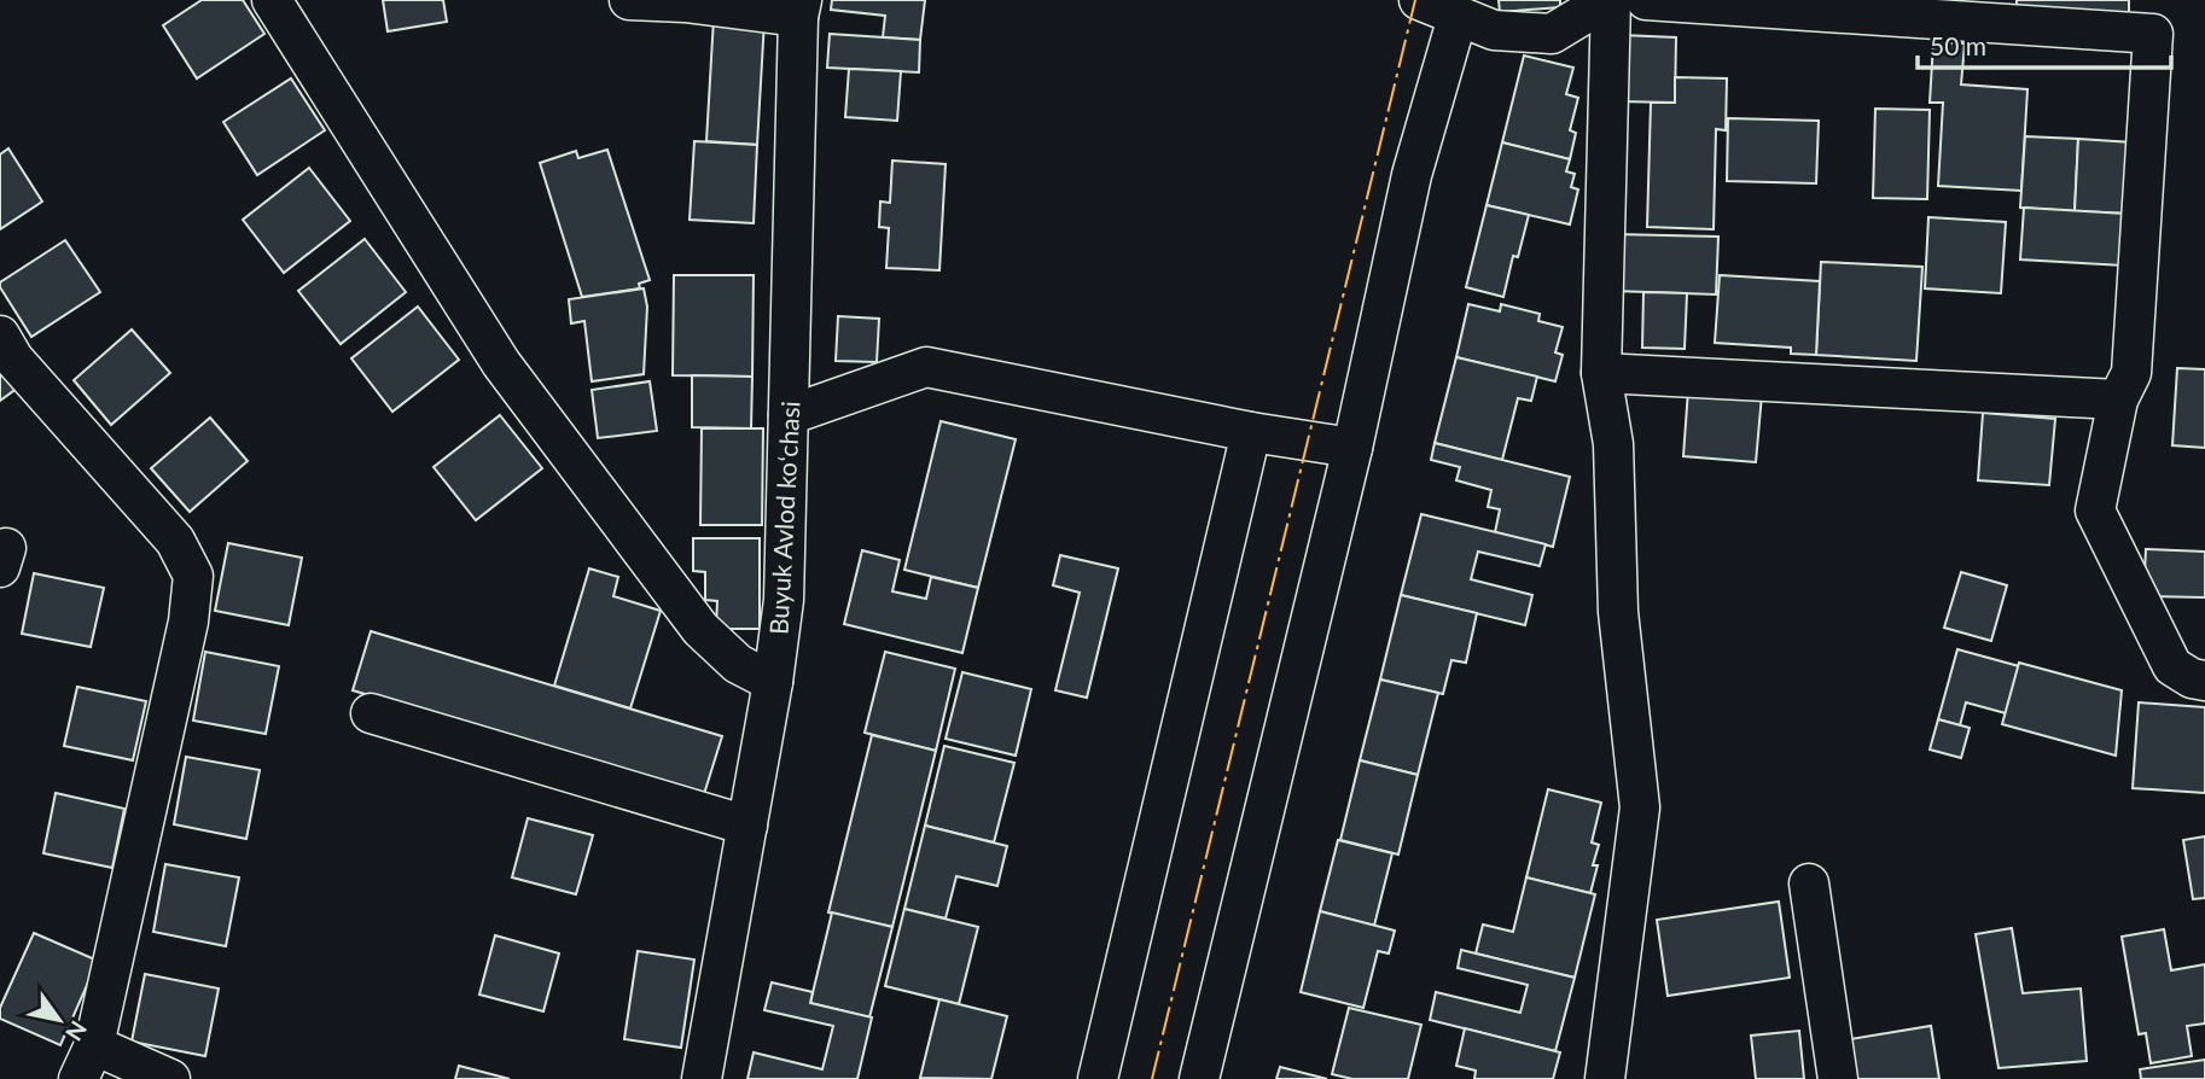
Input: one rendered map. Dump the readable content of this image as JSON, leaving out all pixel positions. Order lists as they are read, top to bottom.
{
  "streets": {
    "street": ["Buyuk Avlod koʻchasi"]
  },
  "scale_bar": "50 m",
  "north": "bottom right"
}
